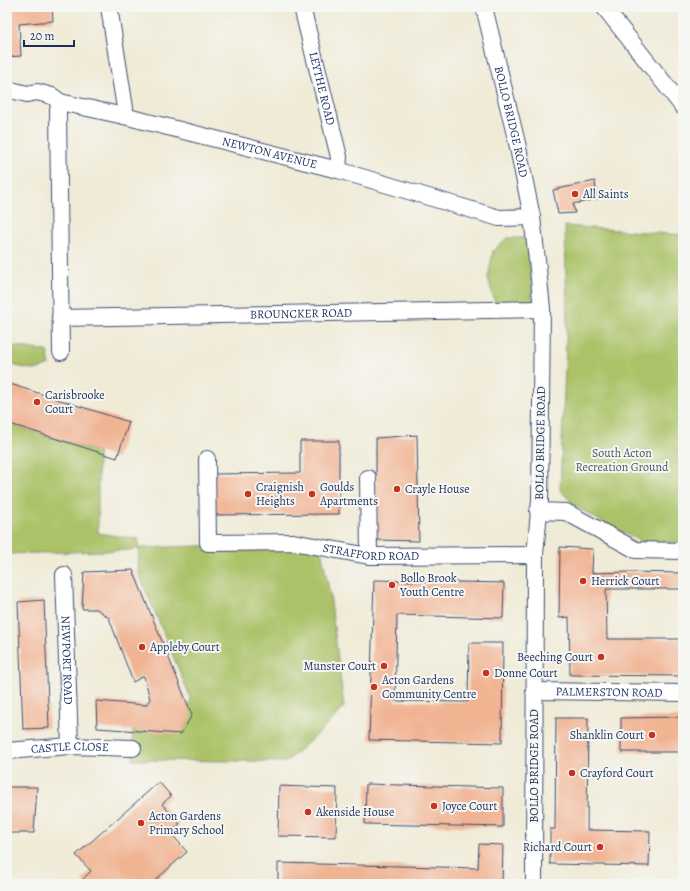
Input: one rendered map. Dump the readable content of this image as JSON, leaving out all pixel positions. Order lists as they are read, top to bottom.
{
  "streets": {
    "street": [
      "LEYTHE ROAD",
      "BOLLO BRIDGE ROAD",
      "NEWTON AVENUE",
      "BROUNCKER ROAD",
      "STRAFFORD ROAD",
      "NEWPORT ROAD",
      "PALMERSTON ROAD",
      "CASTLE CLOSE"
    ]
  },
  "crossings": [
    ["LEYTHE ROAD", "NEWTON AVENUE"],
    ["BOLLO BRIDGE ROAD", "NEWTON AVENUE"],
    ["BOLLO BRIDGE ROAD", "BROUNCKER ROAD"],
    ["BOLLO BRIDGE ROAD", "STRAFFORD ROAD"],
    ["BOLLO BRIDGE ROAD", "PALMERSTON ROAD"],
    ["NEWPORT ROAD", "CASTLE CLOSE"]
  ],
  "parks": ["South Acton Recreation Ground"],
  "places": [
    "All Saints",
    "Carisbrooke Court",
    "Crayle House",
    "Craignish Heights",
    "Goulds Apartments",
    "Herrick Court",
    "Bollo Brook Youth Centre",
    "Appleby Court",
    "Beeching Court",
    "Munster Court",
    "Donne Court",
    "Acton Gardens Community Centre",
    "Shanklin Court",
    "Crayford Court",
    "Joyce Court",
    "Akenside House",
    "Acton Gardens Primary School",
    "Richard Court"
  ],
  "scale_bar": "20 m"
}
